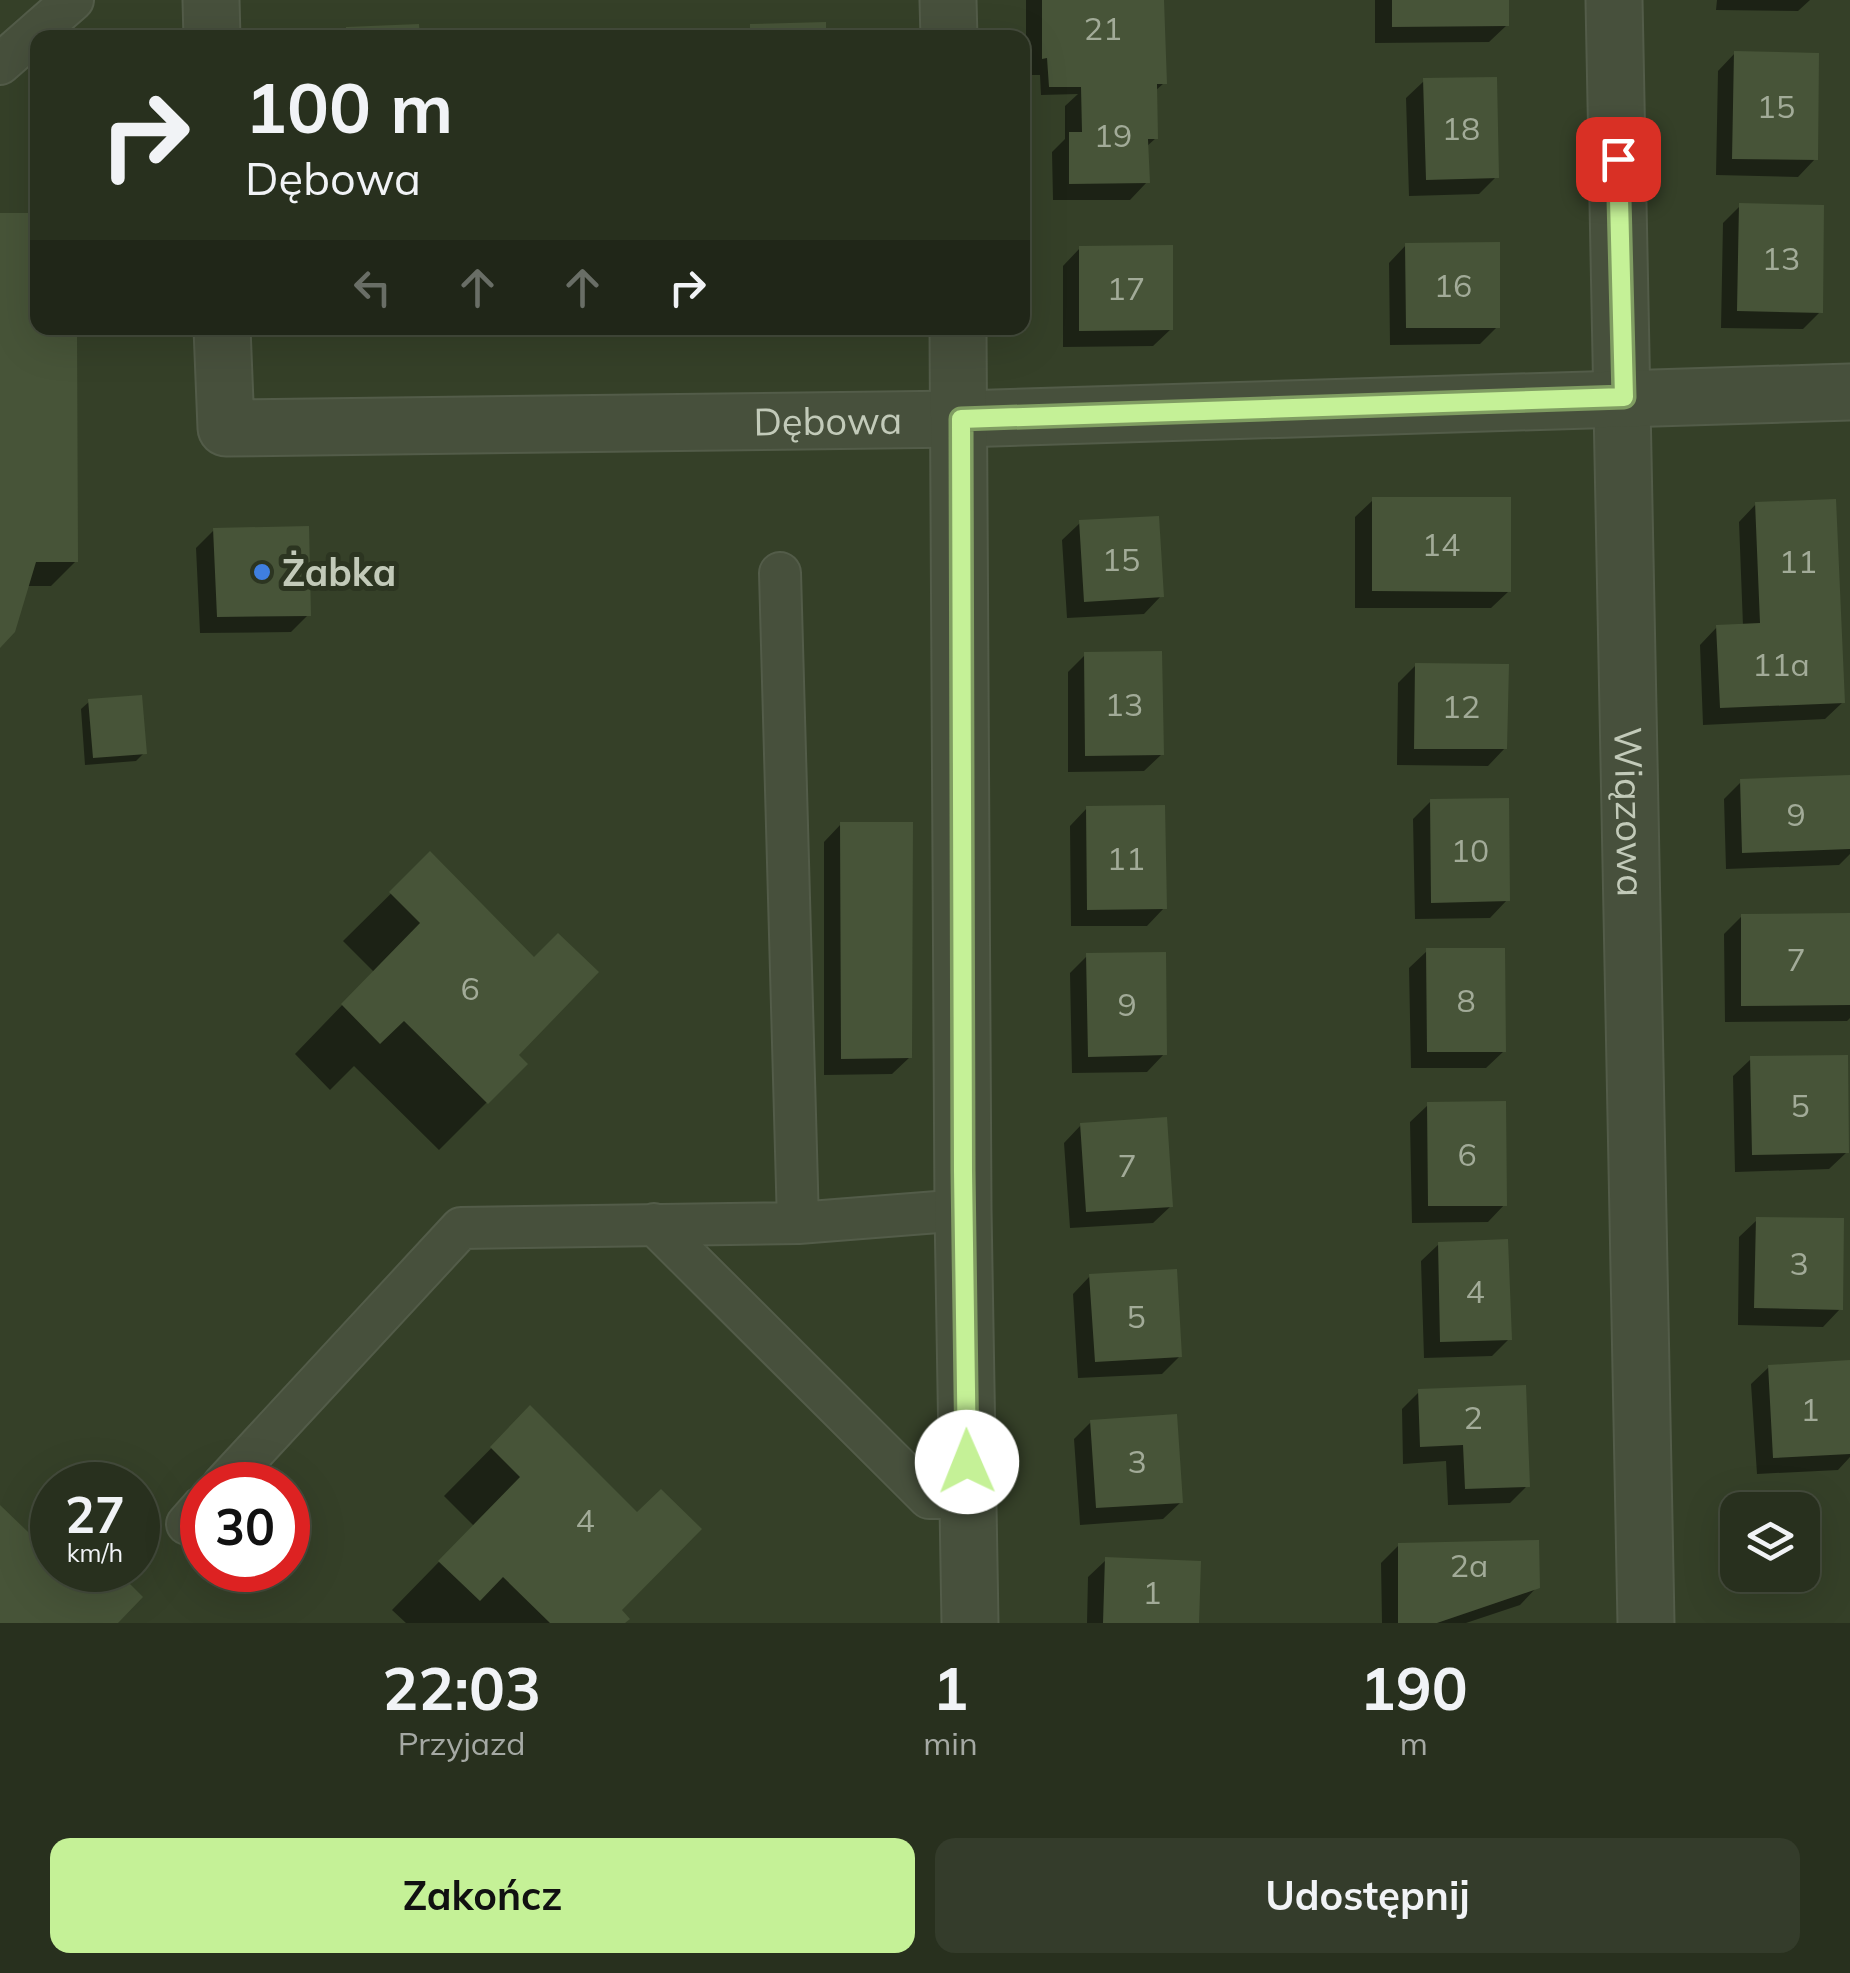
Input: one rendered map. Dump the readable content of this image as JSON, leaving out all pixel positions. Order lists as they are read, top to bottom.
{
  "streets": {
    "street": ["Dębowa", "Wiązowa"]
  },
  "crossings": [
    ["Dębowa", "Wiązowa"]
  ],
  "places": ["Żabka"],
  "house_numbers": [
    "21",
    "15",
    "18",
    "19",
    "13",
    "16",
    "17",
    "14",
    "15",
    "11",
    "11a",
    "13",
    "12",
    "9",
    "10",
    "11",
    "7",
    "6",
    "8",
    "9",
    "5",
    "6",
    "7",
    "3",
    "4",
    "5",
    "1",
    "2",
    "3",
    "4",
    "2a",
    "1"
  ],
  "page": {
    "turn": ["100 m", "Dębowa"],
    "speed": "27 km/h",
    "limit": "30",
    "eta": [
      "22:03",
      "Przyjazd",
      "1",
      "min",
      "190",
      "m"
    ],
    "buttons": ["Zakończ", "Udostępnij"]
  }
}
